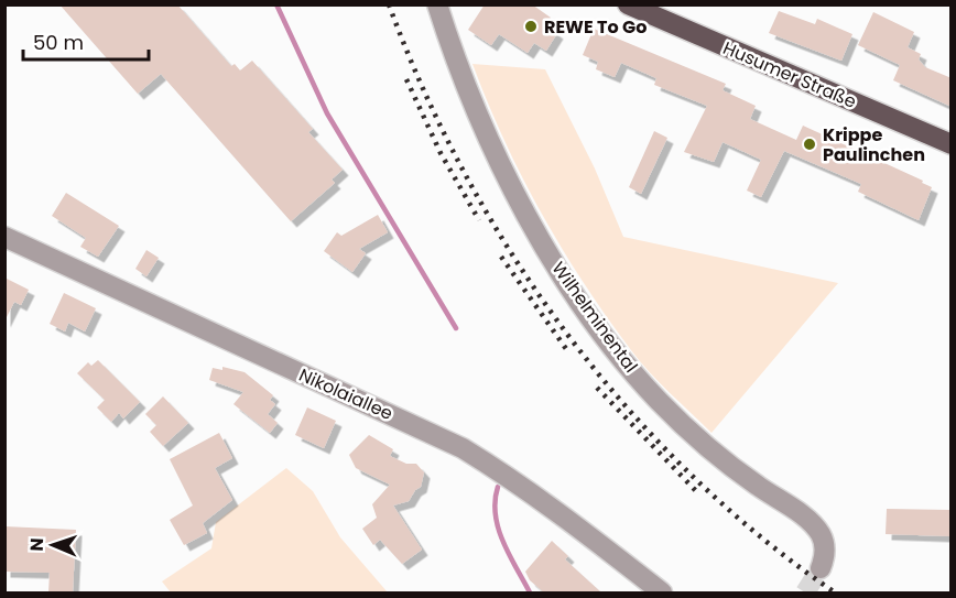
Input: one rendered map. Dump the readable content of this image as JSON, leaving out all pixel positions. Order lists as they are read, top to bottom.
{
  "streets": {
    "main road": ["Husumer Straße"],
    "street": ["Wilhelminental", "Nikolaiallee"]
  },
  "places": ["REWE To Go", "Krippe Paulinchen"],
  "scale_bar": "50 m",
  "north": "left"
}
